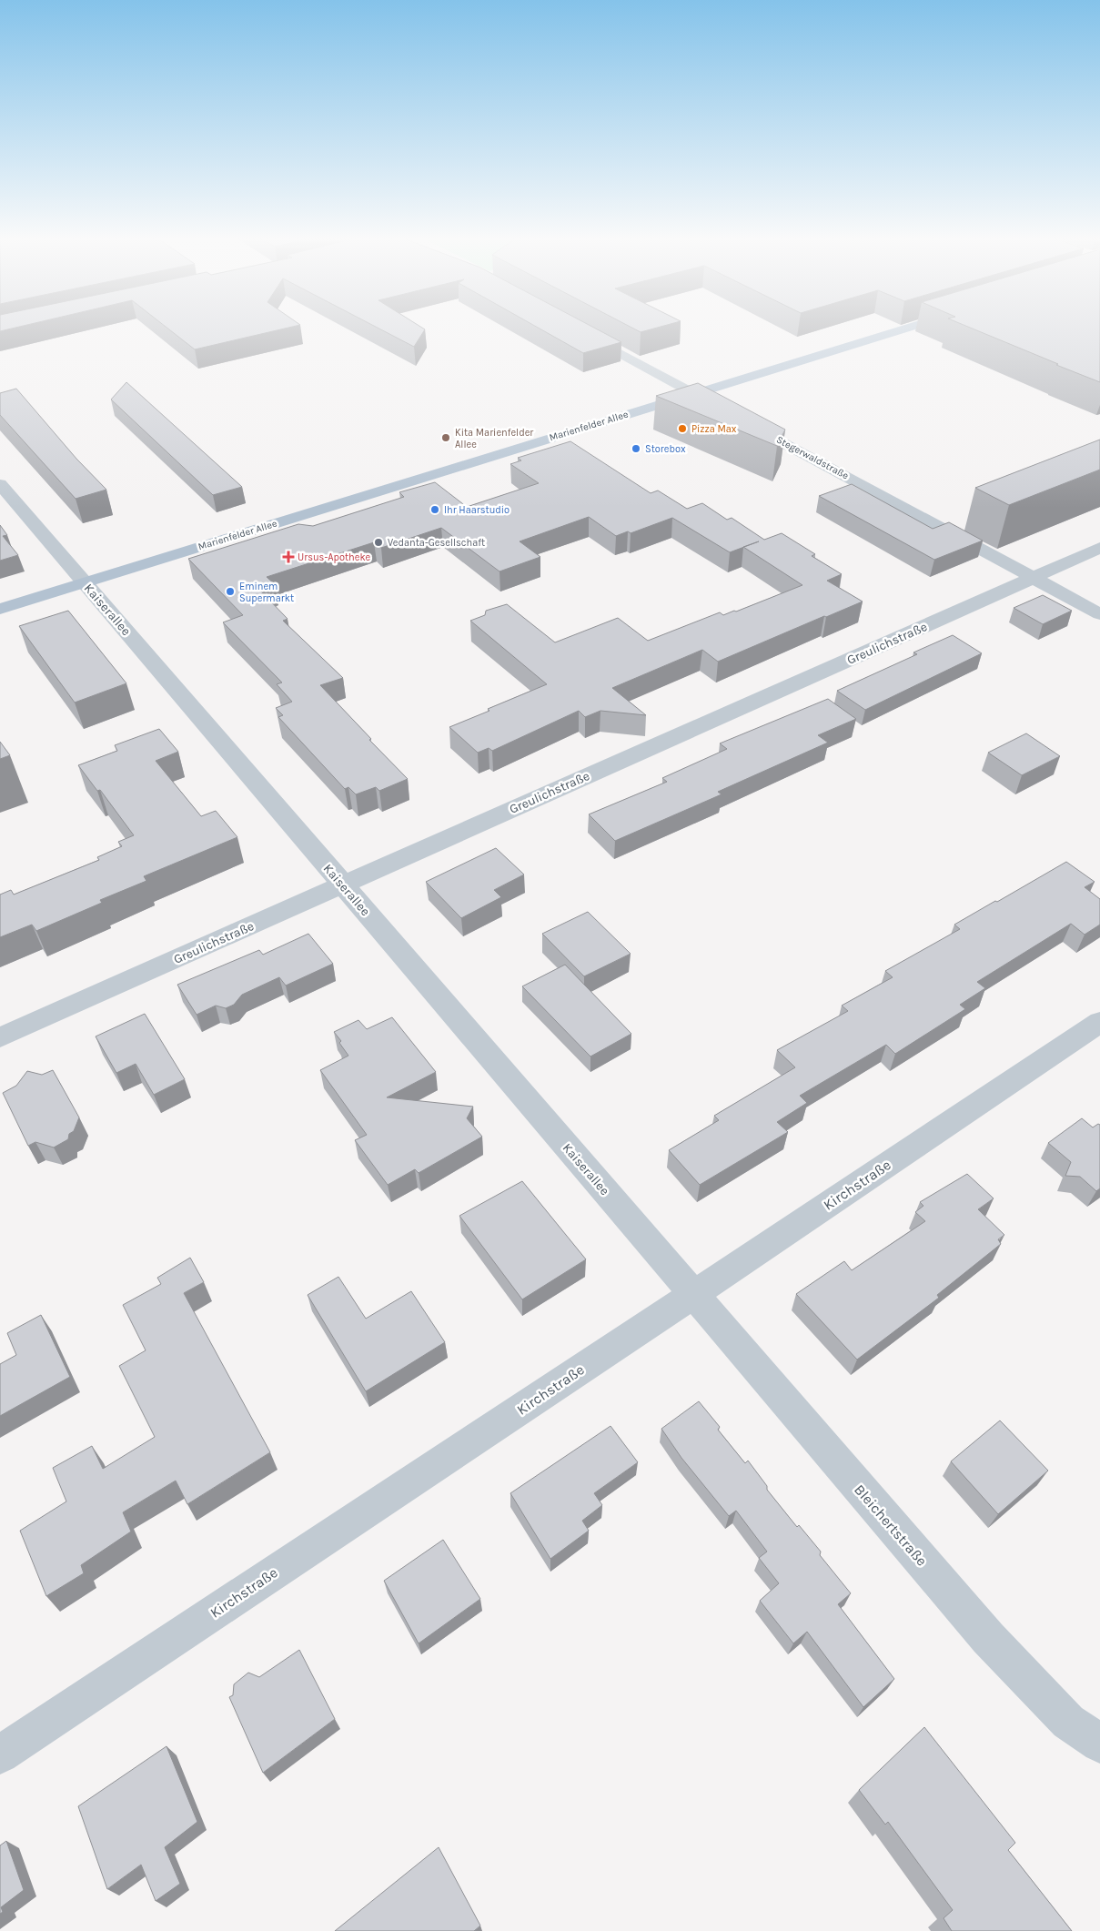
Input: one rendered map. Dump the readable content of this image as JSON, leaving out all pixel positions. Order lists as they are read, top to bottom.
{
  "streets": {
    "main road": ["Marienfelder Allee"],
    "street": [
      "Stegerwaldstraße",
      "Kaiserallee",
      "Greulichstraße",
      "Kirchstraße",
      "Bleichertstraße"
    ]
  },
  "crossings": [
    ["Marienfelder Allee", "Stegerwaldstraße"],
    ["Marienfelder Allee", "Kaiserallee"],
    ["Stegerwaldstraße", "Greulichstraße"],
    ["Kaiserallee", "Greulichstraße"],
    ["Kaiserallee", "Kirchstraße"],
    ["Kaiserallee", "Bleichertstraße"],
    ["Kirchstraße", "Bleichertstraße"]
  ],
  "places": {
    "other": [
      "Pizza Max",
      "Kita Marienfelder Allee",
      "Storebox",
      "Ihr Haarstudio",
      "Vedanta-Gesellschaft",
      "Eminem Supermarkt"
    ],
    "health": ["Ursus-Apotheke"]
  }
}
